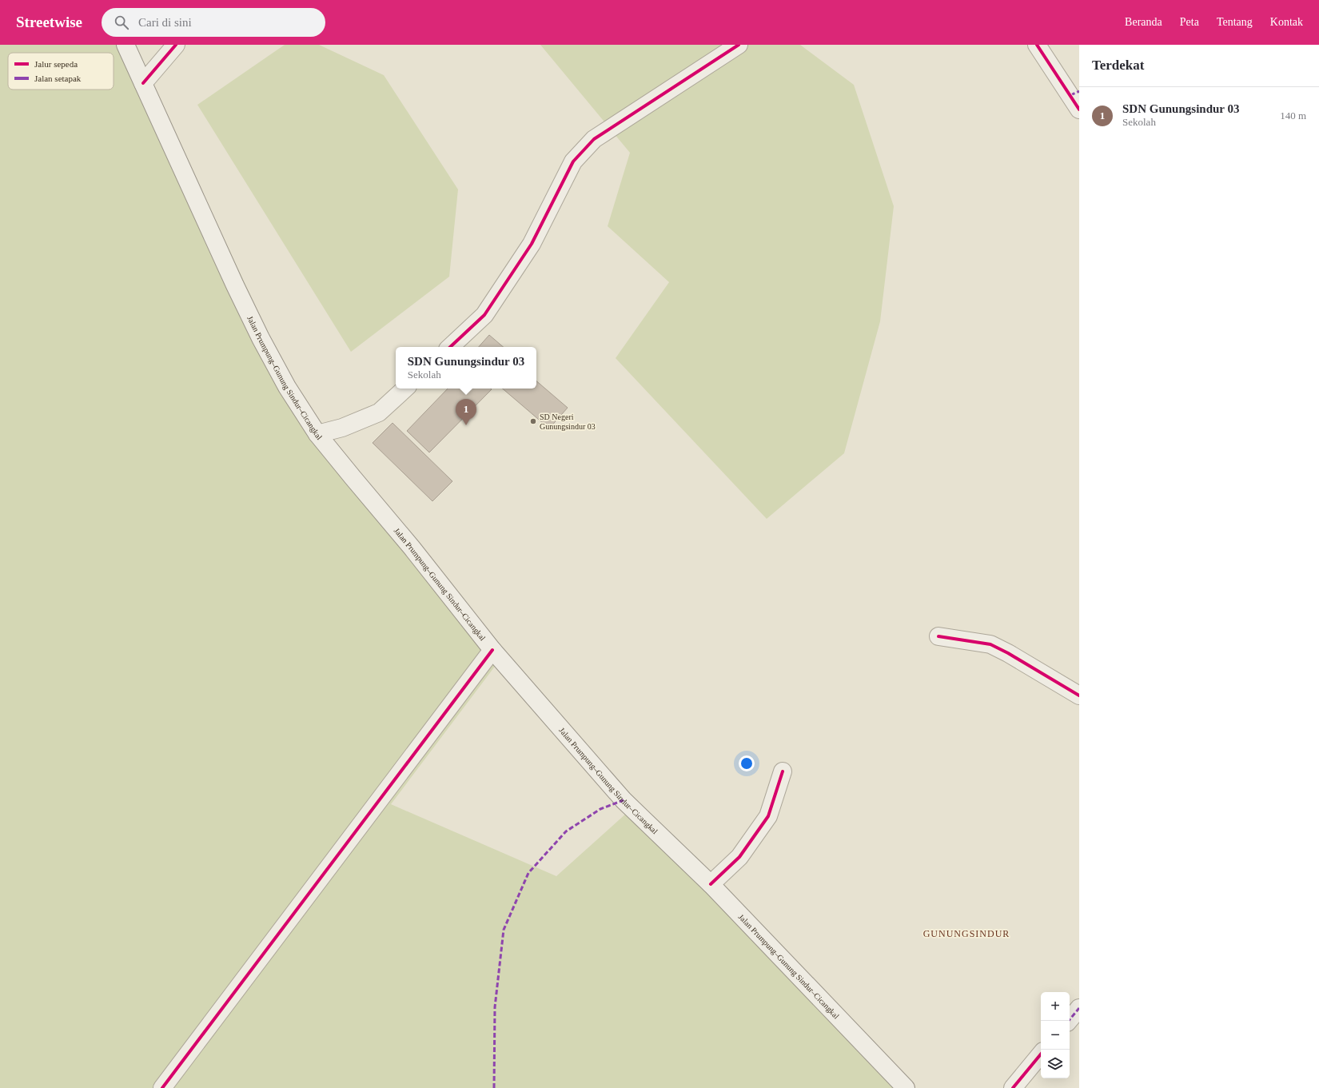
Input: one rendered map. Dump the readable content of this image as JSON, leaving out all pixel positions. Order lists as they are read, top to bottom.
{
  "streets": {
    "street": ["Jalan Prumpung–Gunung Sindur–Cicangkal"]
  },
  "districts": ["GUNUNGSINDUR"],
  "places": ["SD Negeri Gunungsindur 03"],
  "legend": ["Jalur sepeda", "Jalan setapak"],
  "page": {
    "header": "Streetwise",
    "search": "Cari di sini",
    "nav": [
      "Beranda",
      "Peta",
      "Tentang",
      "Kontak"
    ],
    "heading": "Terdekat",
    "list": [
      {
        "mark": "1",
        "name": "SDN Gunungsindur 03",
        "note": "Sekolah",
        "value": "140 m"
      }
    ],
    "popup": ["SDN Gunungsindur 03", "Sekolah"],
    "pins": "1",
    "map_buttons": ["+", "−"]
  }
}
